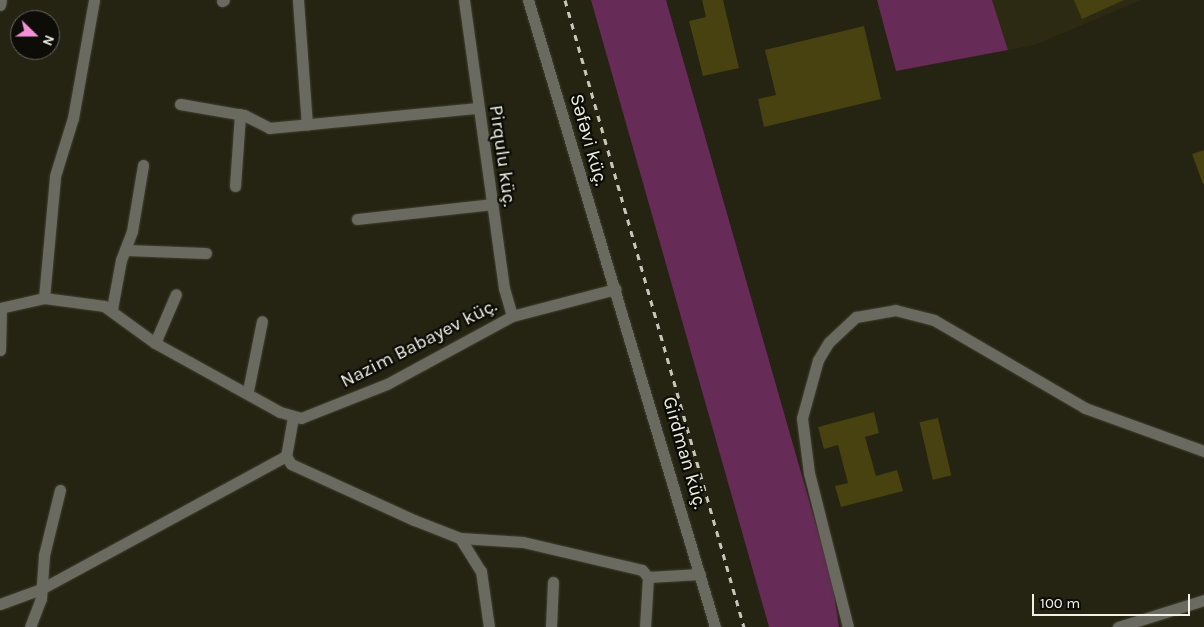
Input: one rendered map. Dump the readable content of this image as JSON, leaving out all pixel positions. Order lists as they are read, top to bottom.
{
  "streets": {
    "street": [
      "Səfəvi küç.",
      "Pirqulu küç.",
      "Nazim Babayev küç.",
      "Girdman küç."
    ]
  },
  "crossings": [
    ["Səfəvi küç.", "Nazim Babayev küç."],
    ["Səfəvi küç.", "Girdman küç."],
    ["Pirqulu küç.", "Nazim Babayev küç."],
    ["Nazim Babayev küç.", "Girdman küç."]
  ],
  "scale_bar": "100 m",
  "north": "right"
}
